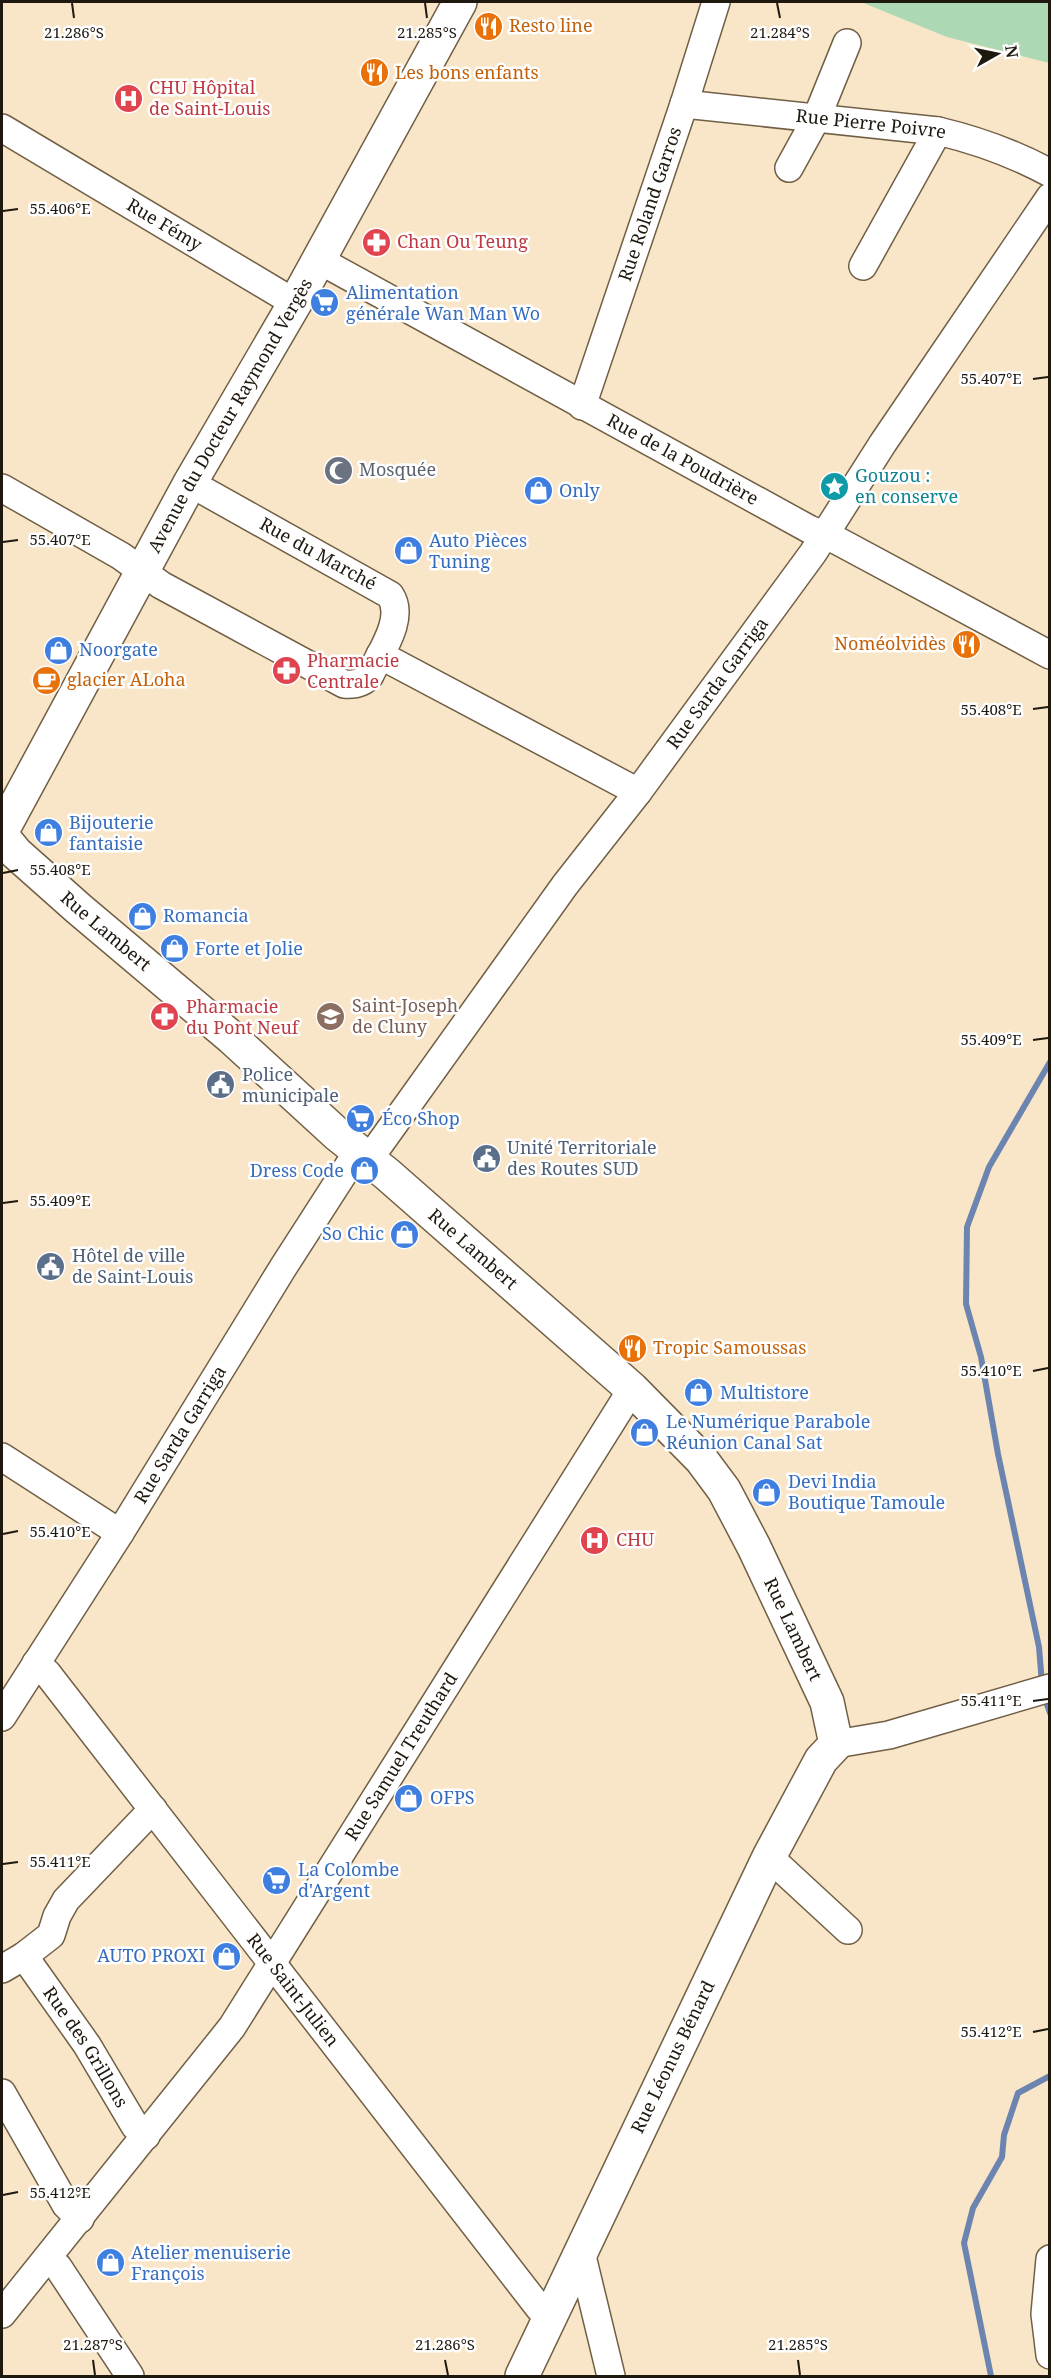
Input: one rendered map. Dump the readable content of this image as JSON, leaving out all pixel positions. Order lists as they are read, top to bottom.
{
  "streets": {
    "main road": ["Avenue du Docteur Raymond Vergès", "Rue Lambert", "Rue Léonus Bénard"],
    "street": [
      "Rue Pierre Poivre",
      "Rue Roland Garros",
      "Rue Fémy",
      "Rue de la Poudrière",
      "Rue du Marché",
      "Rue Sarda Garriga",
      "Rue Samuel Treuthard",
      "Rue Saint-Julien",
      "Rue des Grillons"
    ]
  },
  "crossings": [
    ["Rue Pierre Poivre", "Rue Roland Garros"],
    ["Rue Roland Garros", "Rue de la Poudrière"],
    ["Rue Fémy", "Avenue du Docteur Raymond Vergès"],
    ["Avenue du Docteur Raymond Vergès", "Rue de la Poudrière"],
    ["Avenue du Docteur Raymond Vergès", "Rue du Marché"],
    ["Rue de la Poudrière", "Rue Sarda Garriga"],
    ["Rue Sarda Garriga", "Rue Lambert"],
    ["Rue Sarda Garriga", "Rue Saint-Julien"],
    ["Rue Lambert", "Rue Samuel Treuthard"],
    ["Rue Lambert", "Rue Léonus Bénard"],
    ["Rue Samuel Treuthard", "Rue Saint-Julien"],
    ["Rue Samuel Treuthard", "Rue des Grillons"],
    ["Rue Saint-Julien", "Rue des Grillons"],
    ["Rue Saint-Julien", "Rue Léonus Bénard"]
  ],
  "places": {
    "restaurant": [
      "Resto line",
      "Les bons enfants",
      "Noméolvidès",
      "Tropic Samoussas"
    ],
    "hospital": ["CHU Hôpital de Saint-Louis", "CHU"],
    "pharmacy": ["Chan Ou Teung", "Pharmacie Centrale", "Pharmacie du Pont Neuf"],
    "supermarket": ["Alimentation générale Wan Man Wo", "Éco Shop", "La Colombe d'Argent"],
    "mosque": ["Mosquée"],
    "place": ["Gouzou : en conserve"],
    "shop": [
      "Only",
      "Auto Pièces Tuning",
      "Noorgate",
      "Bijouterie fantaisie",
      "Romancia",
      "Forte et Jolie",
      "Dress Code",
      "So Chic",
      "Multistore",
      "Le Numérique Parabole Réunion Canal Sat",
      "Devi India Boutique Tamoule",
      "OFPS",
      "AUTO PROXI",
      "Atelier menuiserie François"
    ],
    "cafe": ["glacier ALoha"],
    "school or university": ["Saint-Joseph de Cluny"],
    "public building": ["Police municipale", "Unité Territoriale des Routes SUD", "Hôtel de ville de Saint-Louis"]
  },
  "north": "right",
  "coordinates": [
    "21.286°S",
    "21.285°S",
    "21.284°S",
    "55.406°E",
    "55.407°E",
    "55.408°E",
    "55.409°E",
    "55.410°E",
    "55.411°E",
    "55.412°E",
    "21.287°S"
  ]
}
